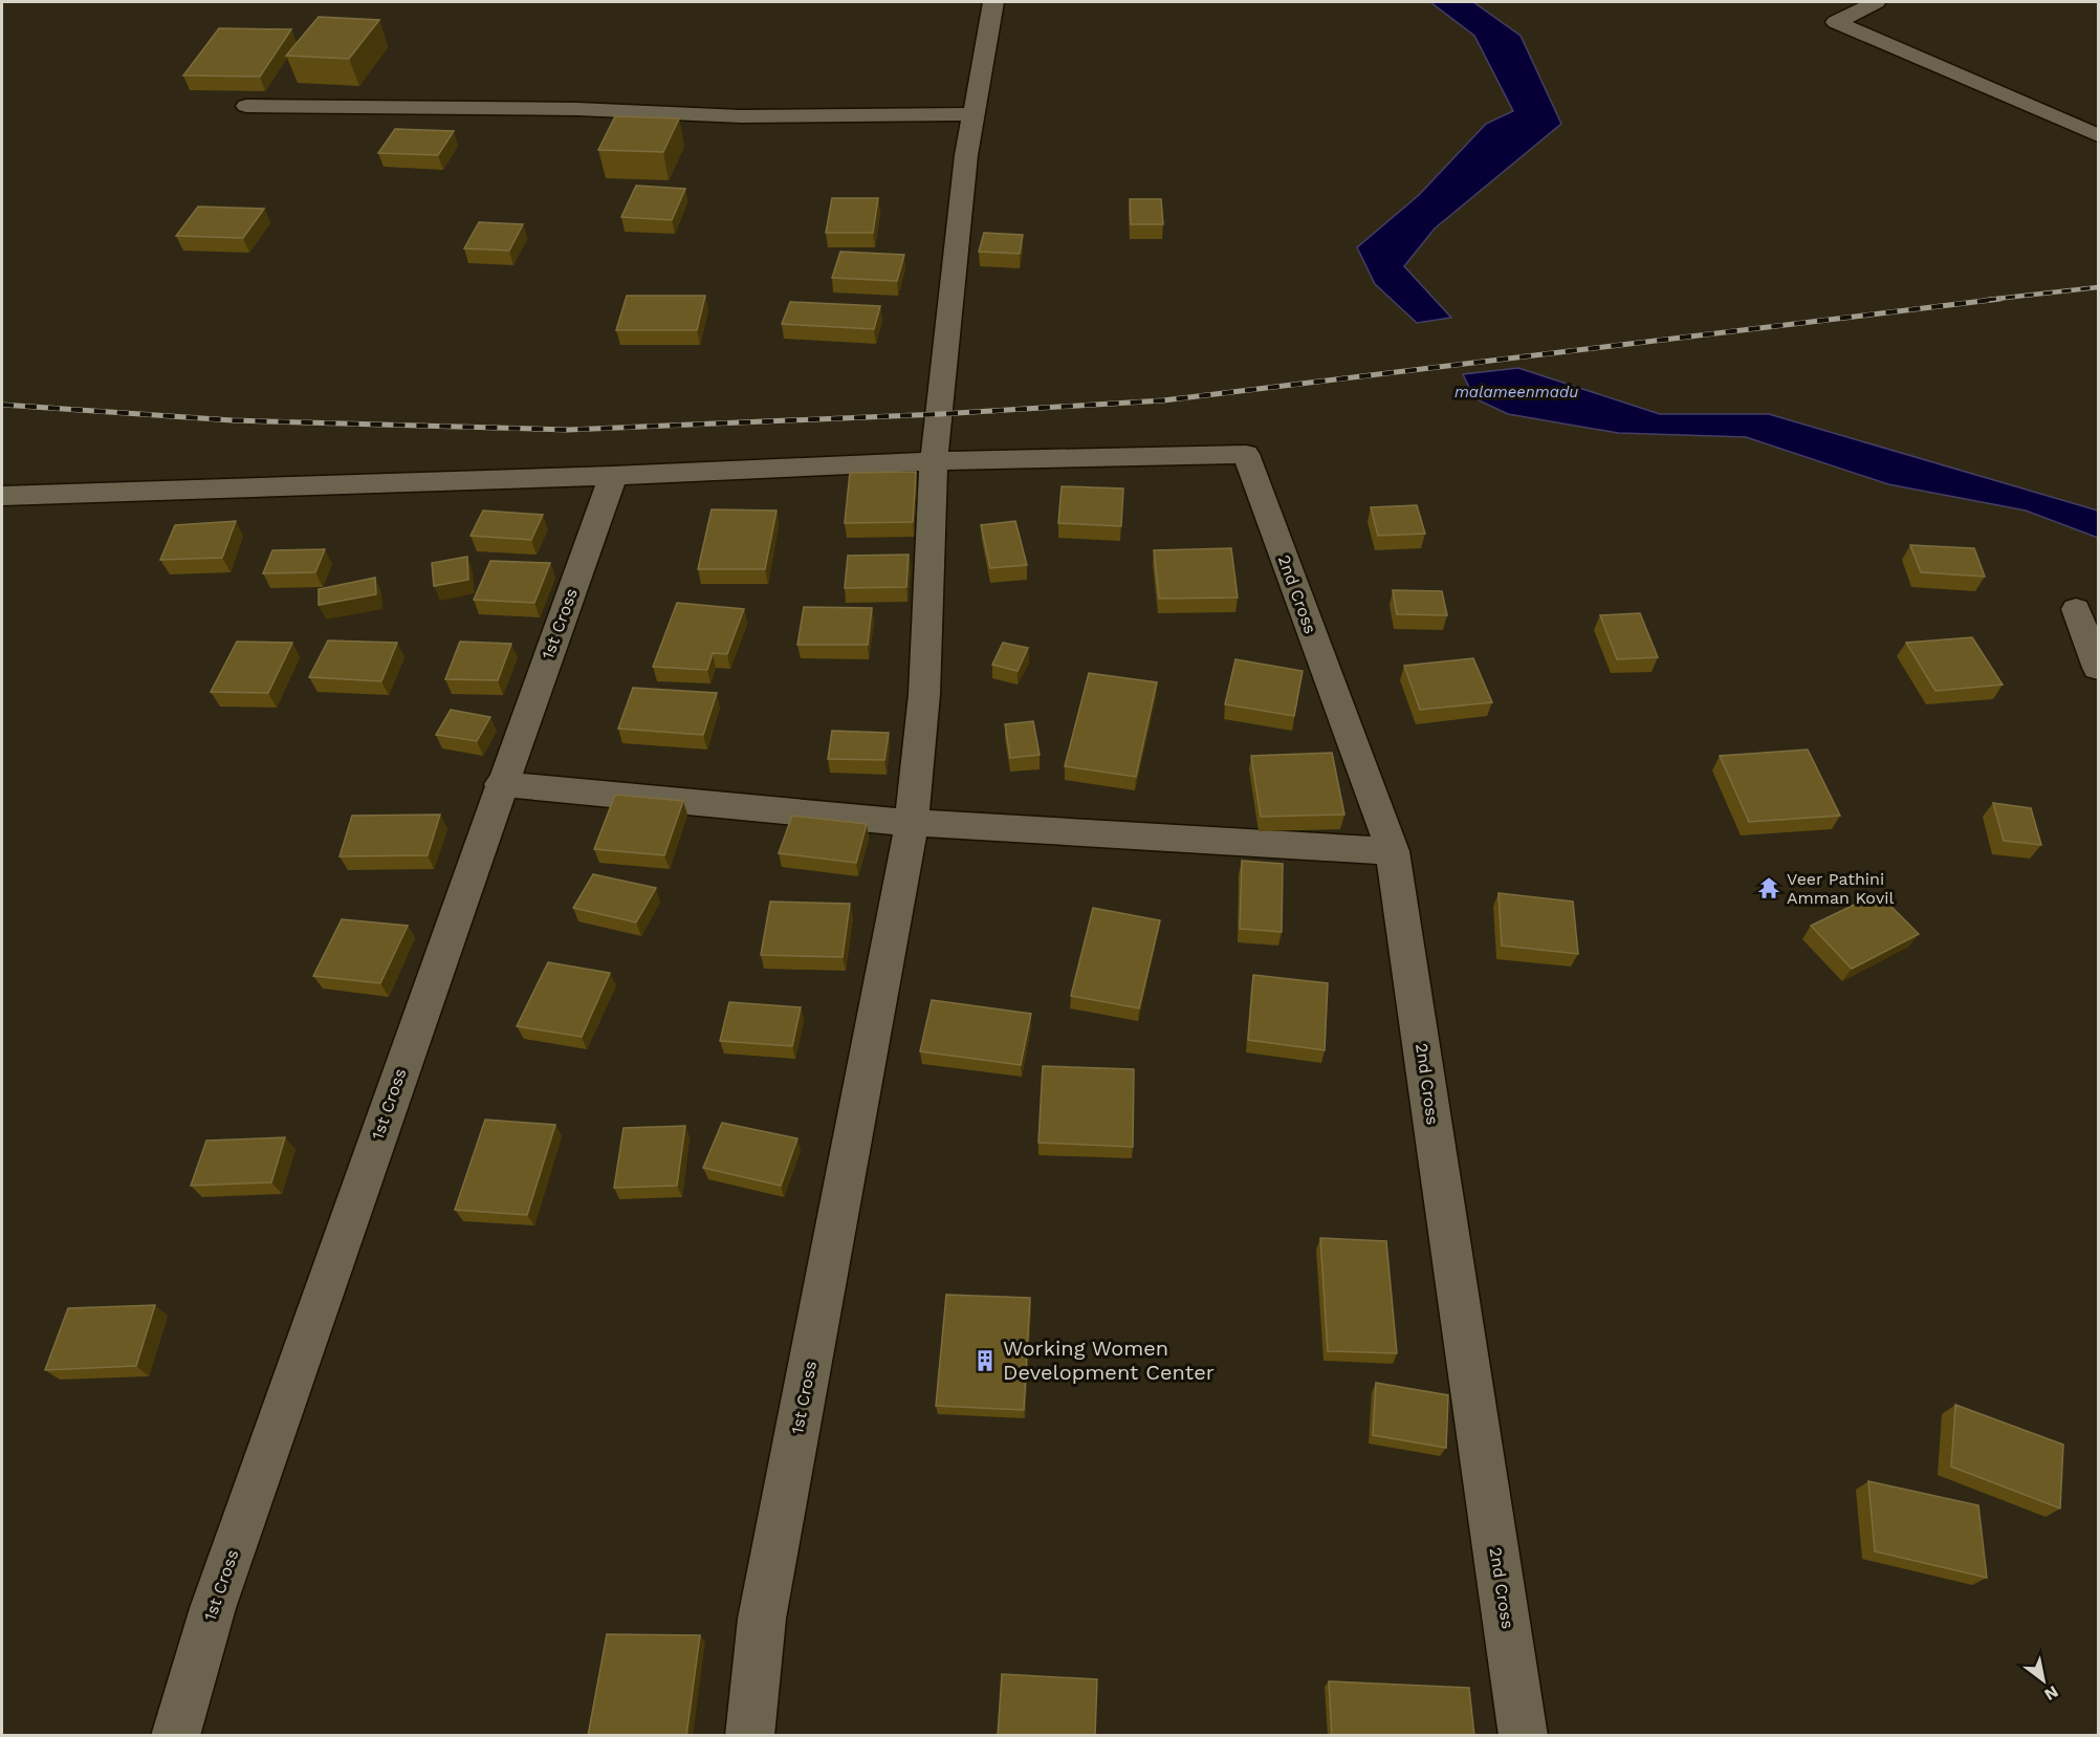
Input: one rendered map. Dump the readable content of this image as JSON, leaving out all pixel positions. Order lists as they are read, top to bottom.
{
  "streets": {
    "street": ["2nd Cross", "1st Cross"]
  },
  "crossings": [
    ["2nd Cross", "1st Cross"]
  ],
  "water": ["malameenmadu"],
  "places": {
    "temple": ["Veer Pathini Amman Kovil"],
    "building": ["Working Women Development Center"]
  },
  "north": "bottom right"
}
